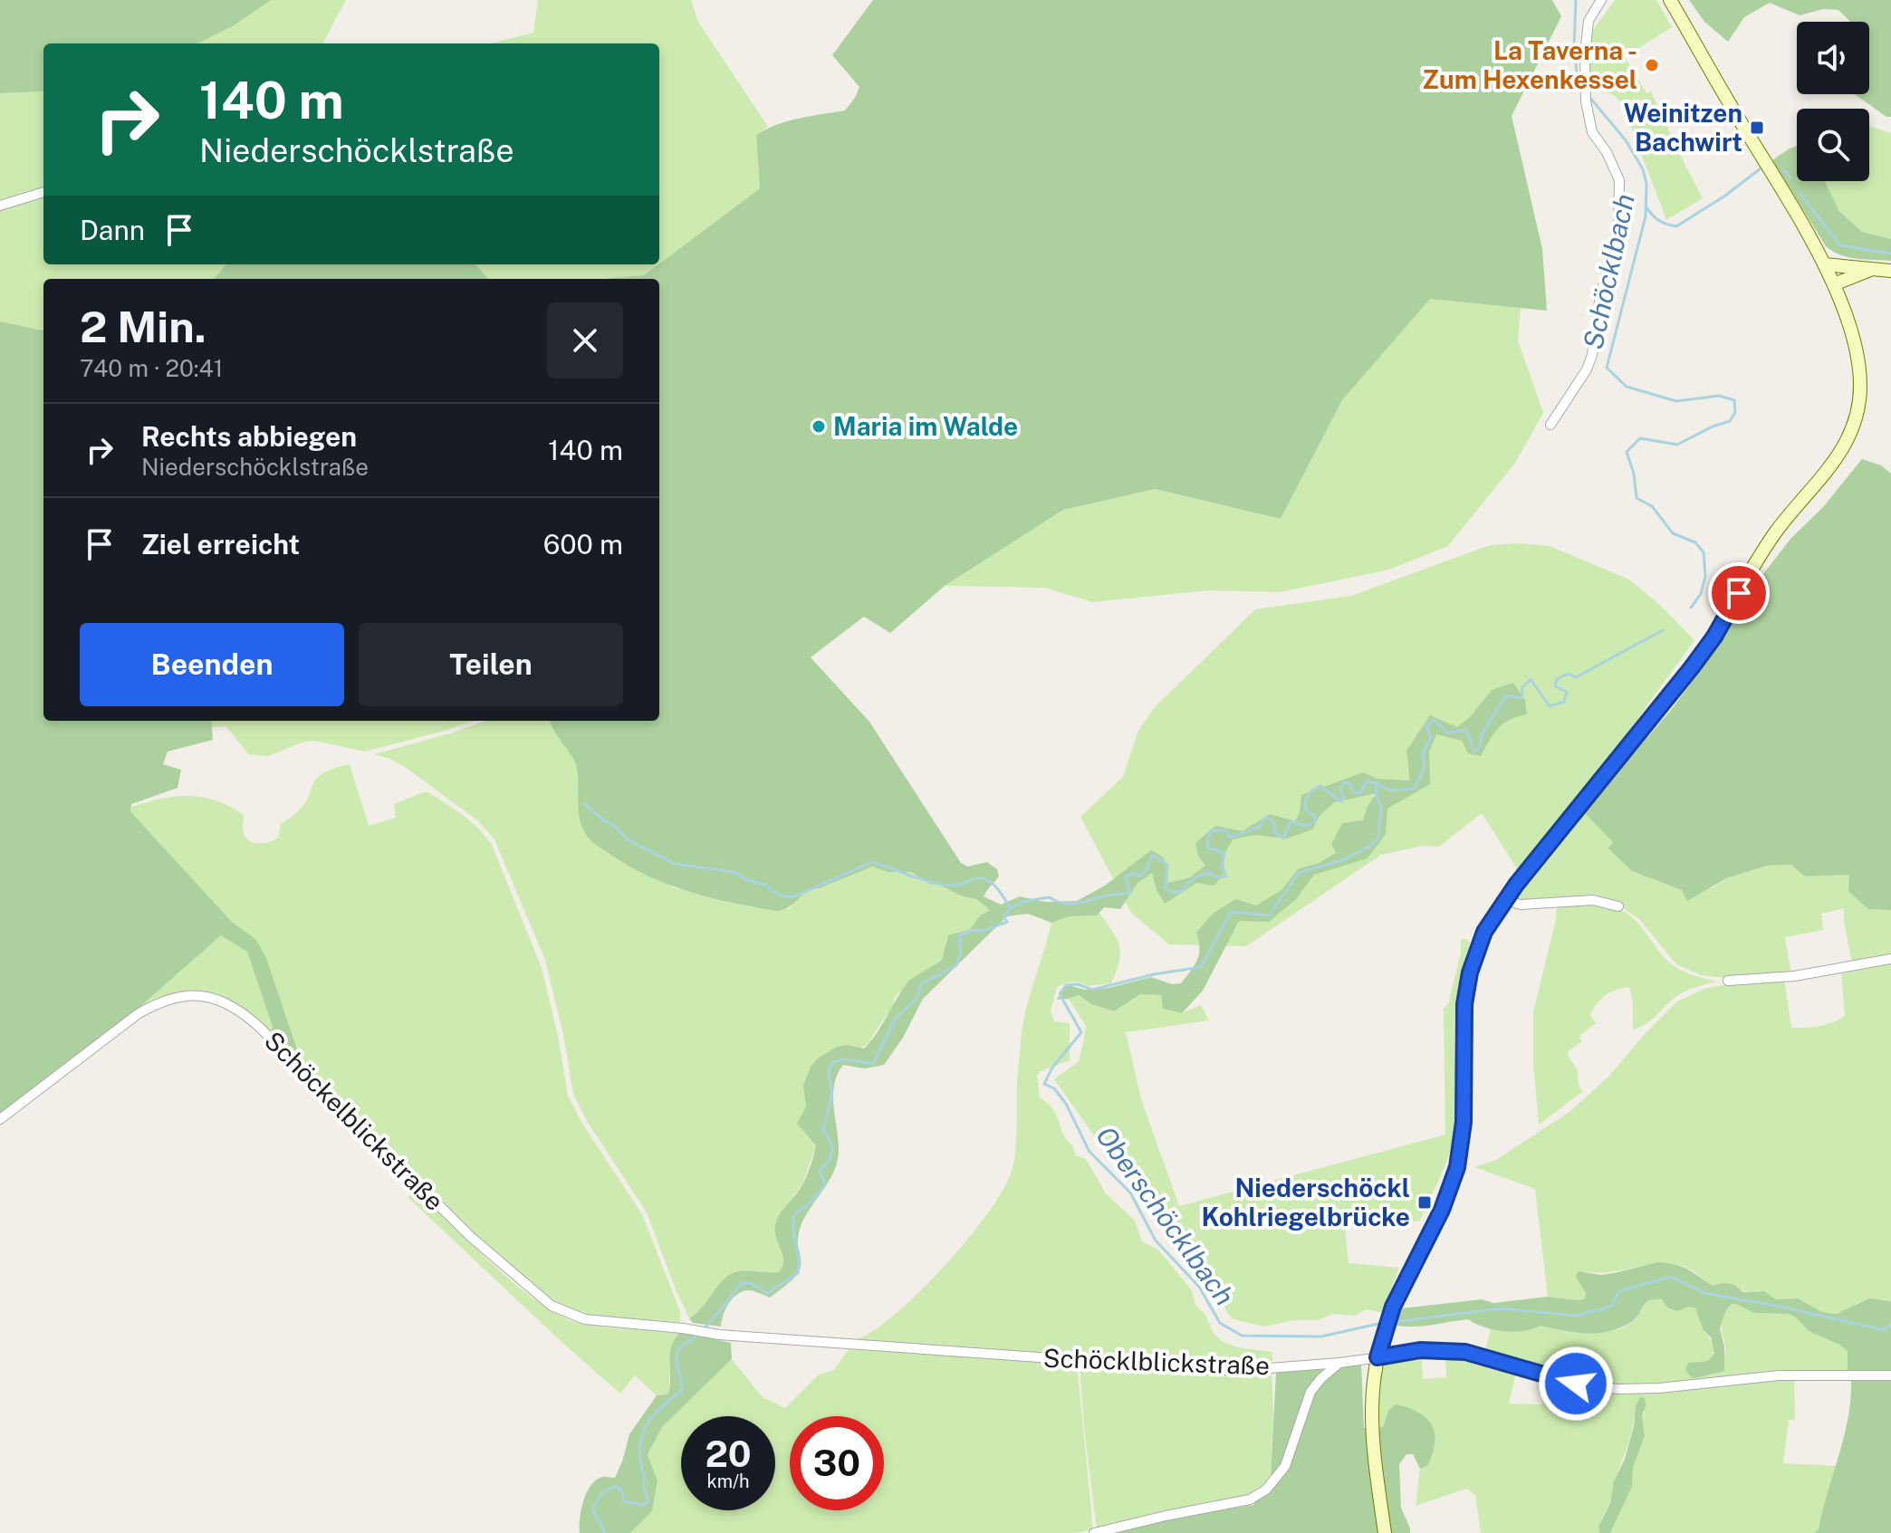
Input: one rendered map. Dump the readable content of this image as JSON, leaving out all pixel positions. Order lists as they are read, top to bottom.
{
  "streets": {
    "street": ["Schöckelblickstraße", "Schöcklblickstraße"]
  },
  "crossings": [
    ["Schöckelblickstraße", "Schöcklblickstraße"]
  ],
  "water": ["Schöcklbach", "Oberschöcklbach"],
  "places": {
    "other": ["La Taverna - Zum Hexenkessel", "Maria im Walde"],
    "transit": ["Weinitzen Bachwirt", "Niederschöckl Kohlriegelbrücke"]
  },
  "page": {
    "turn": ["140 m", "Niederschöcklstraße"],
    "then": "Dann",
    "heading": ["2 Min.", "740 m · 20:41"],
    "list": [
      {
        "name": "Rechts abbiegen",
        "note": "Niederschöcklstraße",
        "value": "140 m"
      },
      {
        "name": "Ziel erreicht",
        "value": "600 m"
      }
    ],
    "buttons": ["Beenden", "Teilen"],
    "speed": "20 km/h",
    "limit": "30"
  }
}
